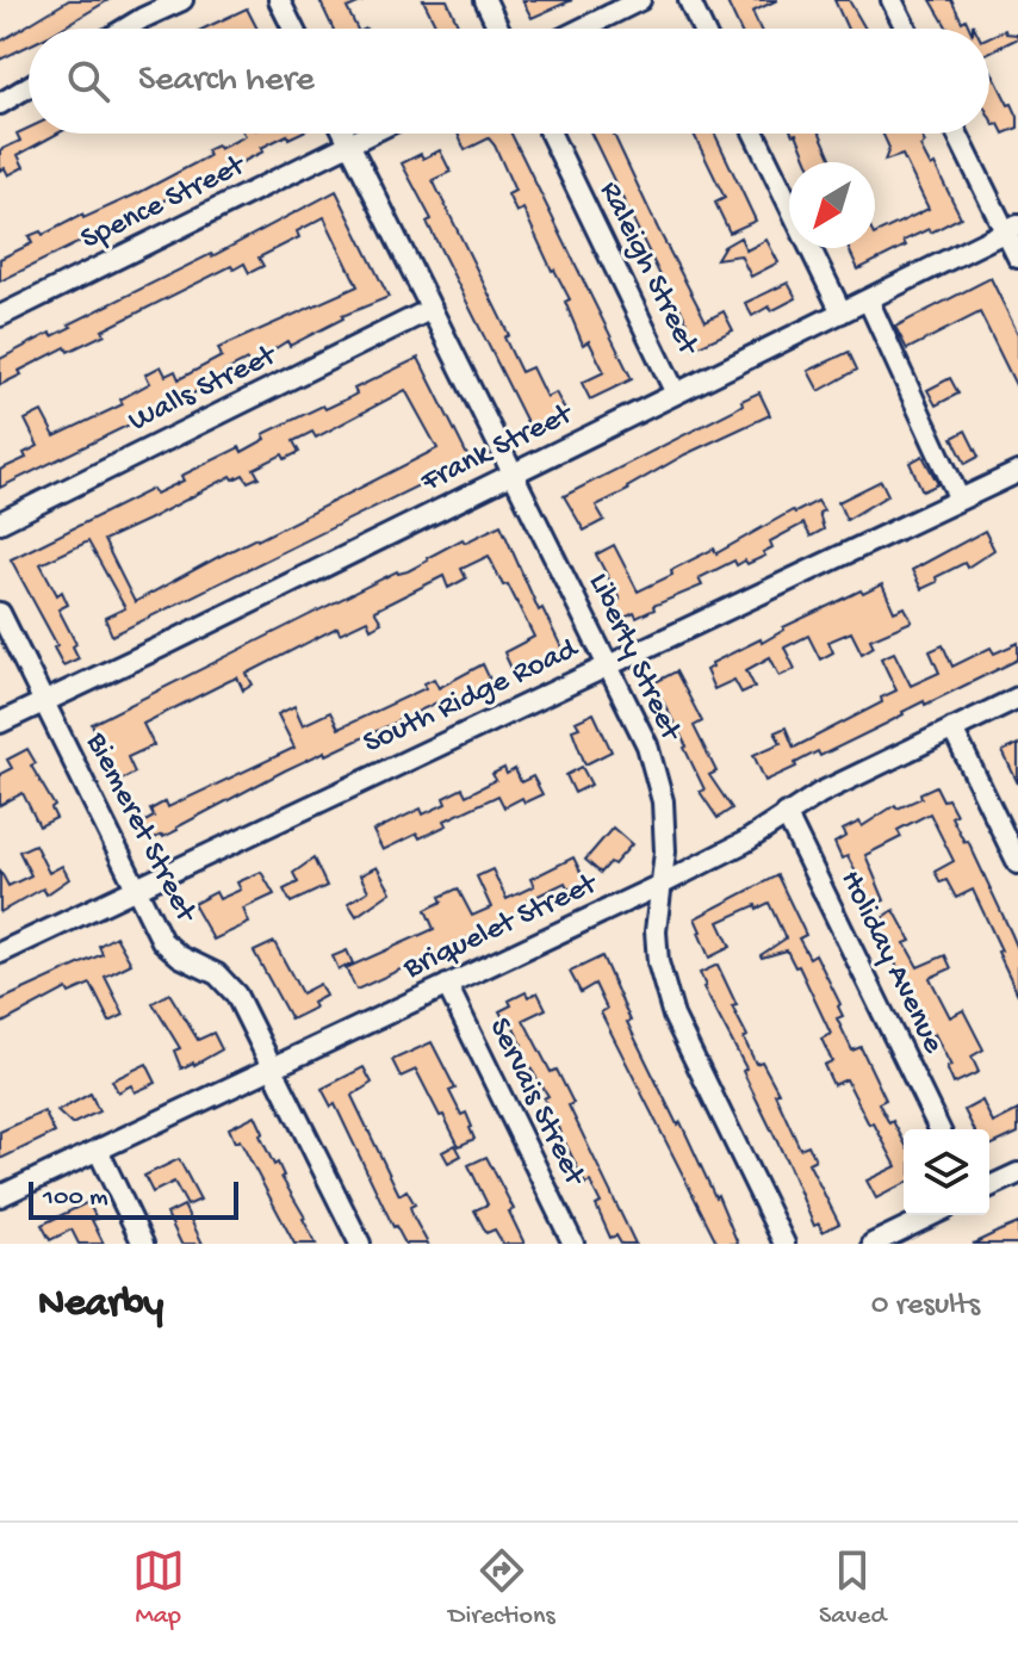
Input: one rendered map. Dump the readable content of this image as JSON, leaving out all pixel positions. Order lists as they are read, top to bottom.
{
  "streets": {
    "street": [
      "Spence Street",
      "Raleigh Street",
      "Walls Street",
      "Frank Street",
      "Liberty Street",
      "South Ridge Road",
      "Biemeret Street",
      "Briquelet Street",
      "Holiday Avenue",
      "Servais Street"
    ]
  },
  "crossings": [
    ["Spence Street", "Liberty Street"],
    ["Raleigh Street", "Frank Street"],
    ["Walls Street", "Liberty Street"],
    ["Frank Street", "Liberty Street"],
    ["Frank Street", "Biemeret Street"],
    ["Liberty Street", "South Ridge Road"],
    ["Liberty Street", "Briquelet Street"],
    ["South Ridge Road", "Biemeret Street"],
    ["Biemeret Street", "Briquelet Street"],
    ["Briquelet Street", "Holiday Avenue"],
    ["Briquelet Street", "Servais Street"]
  ],
  "scale_bar": "100 m",
  "north": "bottom left",
  "page": {
    "search": "Search here",
    "scale": "100 m",
    "heading": ["Nearby", "0 results"],
    "nav": ["Map", "Directions", "Saved"]
  }
}
